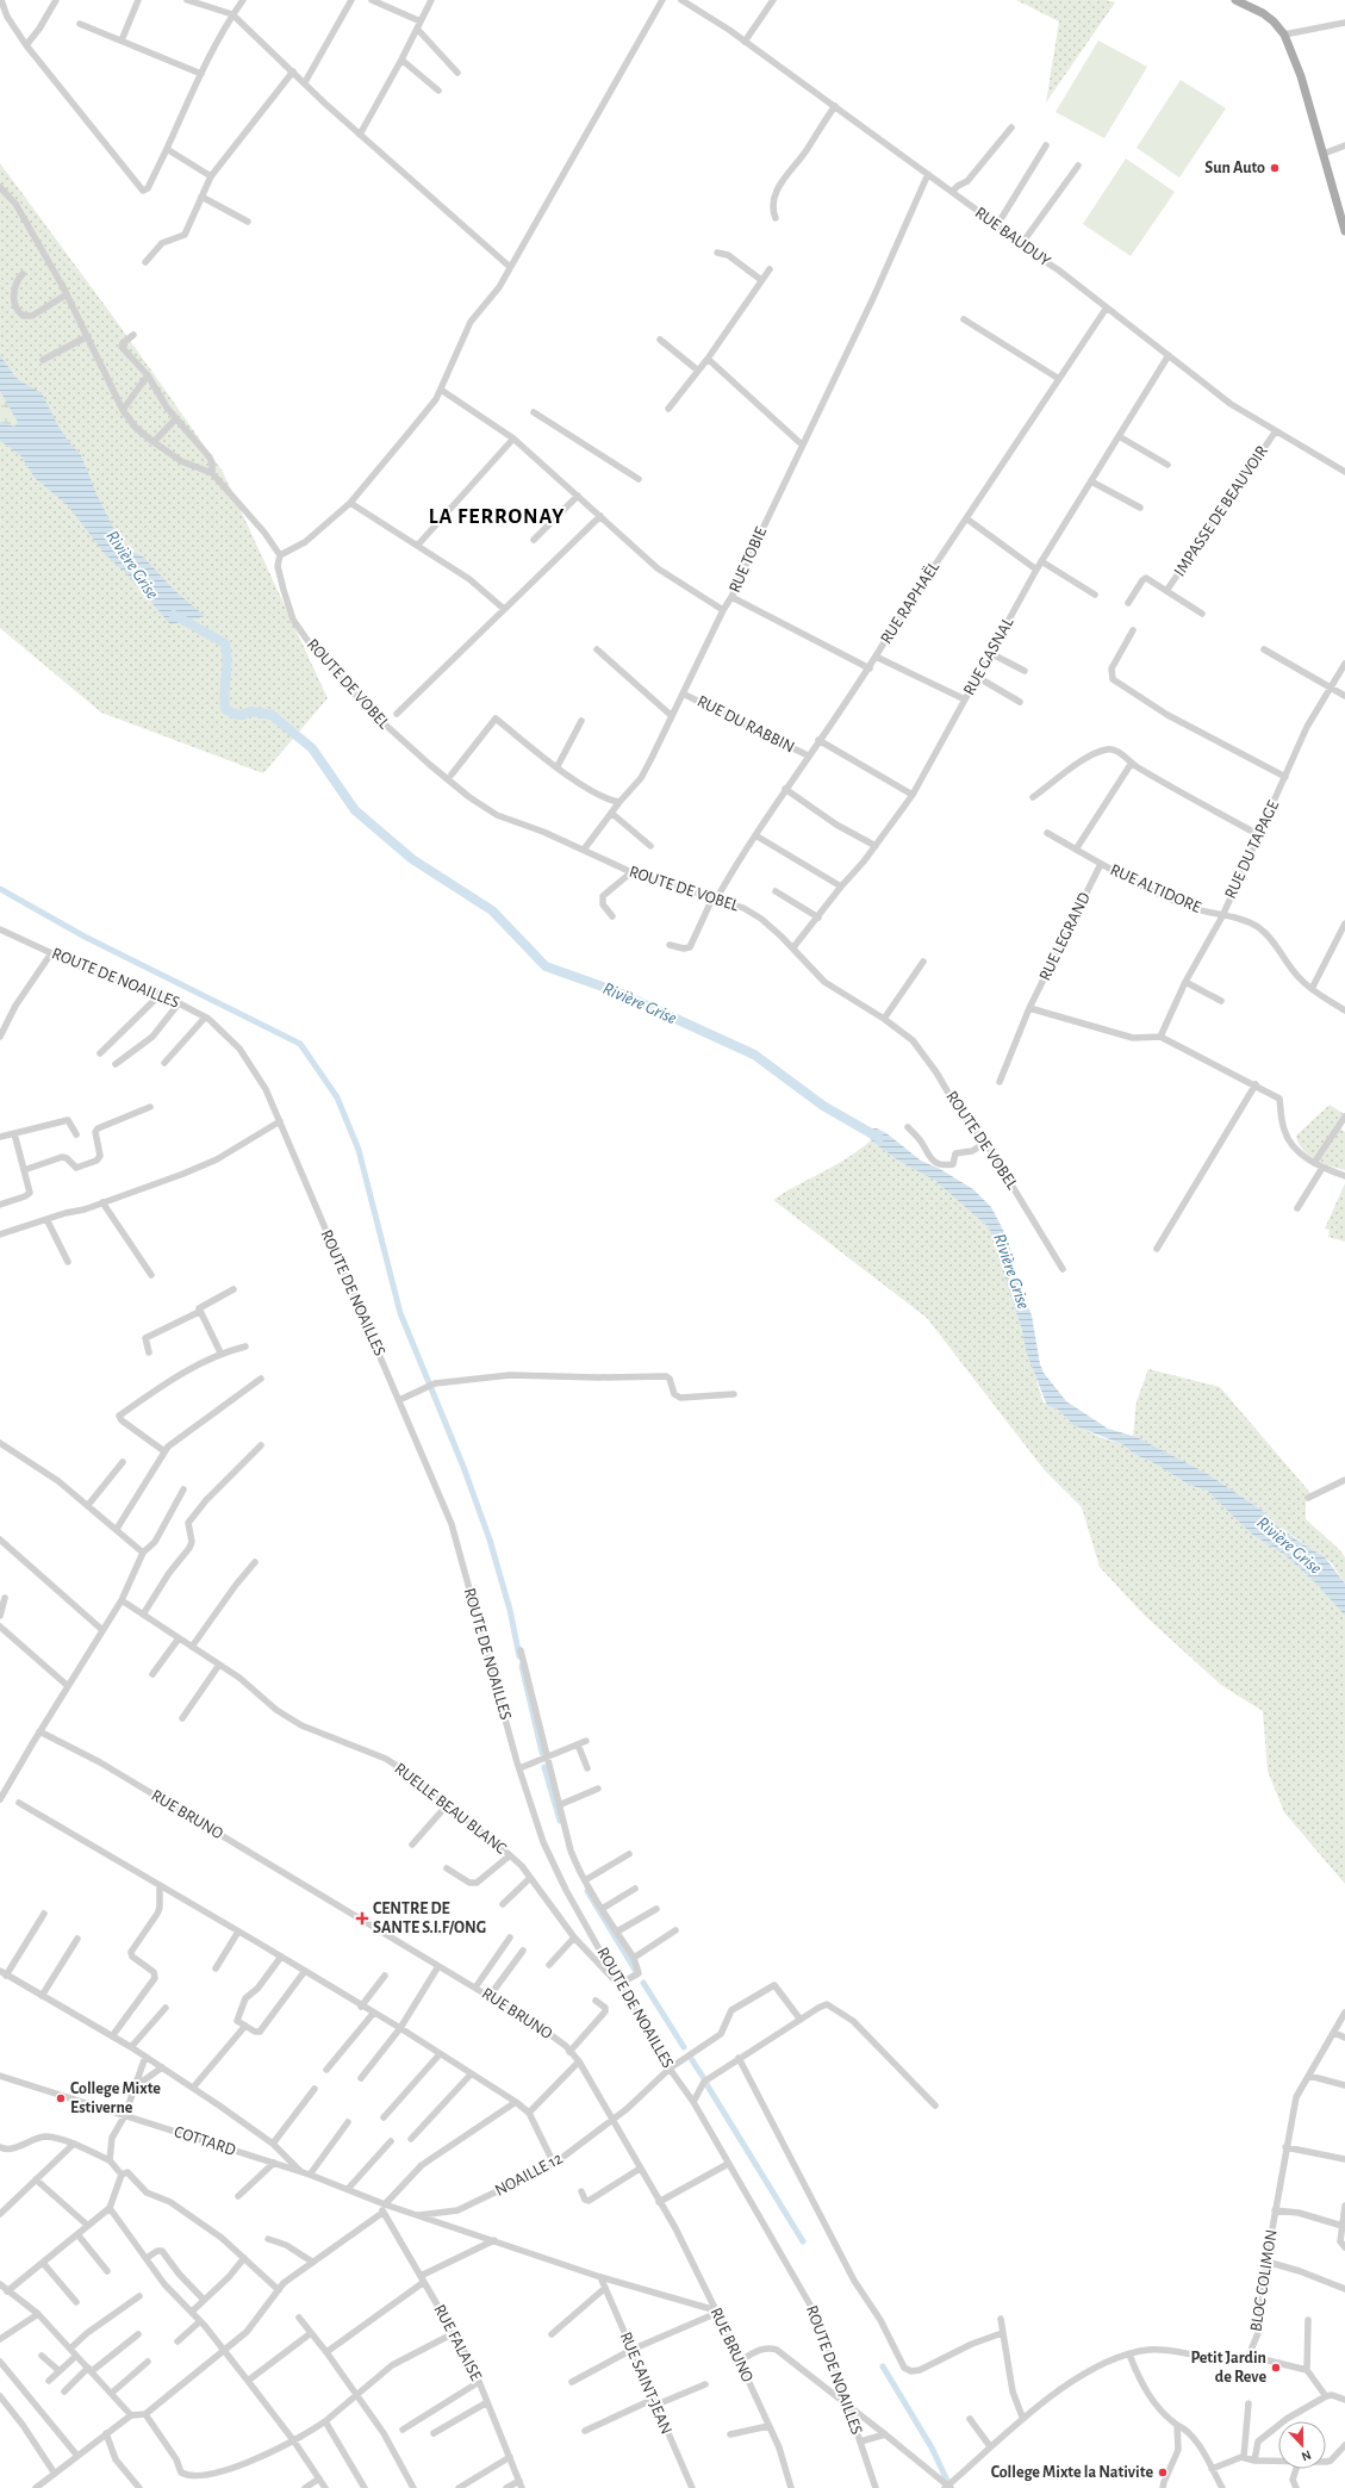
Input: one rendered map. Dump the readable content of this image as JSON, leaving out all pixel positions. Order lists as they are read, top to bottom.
{
  "streets": {
    "street": [
      "RUE BAUDUY",
      "IMPASSE DE BEAUVOIR",
      "RUE TOBIE",
      "RUE RAPHAËL",
      "RUE GASNAL",
      "ROUTE DE VOBEL",
      "RUE DU RABBIN",
      "RUE DU TAPAGE",
      "RUE ALTIDORE",
      "RUE LEGRAND",
      "ROUTE DE NOAILLES",
      "RUELLE BEAU BLANC",
      "RUE BRUNO",
      "COTTARD",
      "NOAILLE 12",
      "BLOC COLIMON",
      "RUE FALAISE",
      "RUE SAINT-JEAN"
    ]
  },
  "crossings": [
    ["RUE BAUDUY", "IMPASSE DE BEAUVOIR"],
    ["RUE BAUDUY", "RUE TOBIE"],
    ["RUE BAUDUY", "RUE RAPHAËL"],
    ["RUE BAUDUY", "RUE GASNAL"],
    ["RUE TOBIE", "ROUTE DE VOBEL"],
    ["RUE TOBIE", "RUE DU RABBIN"],
    ["RUE RAPHAËL", "ROUTE DE VOBEL"],
    ["RUE RAPHAËL", "RUE DU RABBIN"],
    ["RUE GASNAL", "ROUTE DE VOBEL"],
    ["RUE DU TAPAGE", "RUE ALTIDORE"],
    ["RUE ALTIDORE", "RUE LEGRAND"],
    ["ROUTE DE NOAILLES", "RUELLE BEAU BLANC"],
    ["ROUTE DE NOAILLES", "NOAILLE 12"],
    ["RUE BRUNO", "COTTARD"],
    ["RUE BRUNO", "NOAILLE 12"],
    ["COTTARD", "NOAILLE 12"],
    ["COTTARD", "RUE FALAISE"],
    ["COTTARD", "RUE SAINT-JEAN"]
  ],
  "districts": ["LA FERRONAY"],
  "water": ["Rivière Grise"],
  "places": {
    "other": [
      "Sun Auto",
      "College Mixte Estiverne",
      "Petit Jardin de Reve",
      "College Mixte la Nativite"
    ],
    "health": ["CENTRE DE SANTE S.I.F/ONG"]
  },
  "north": "bottom"
}
